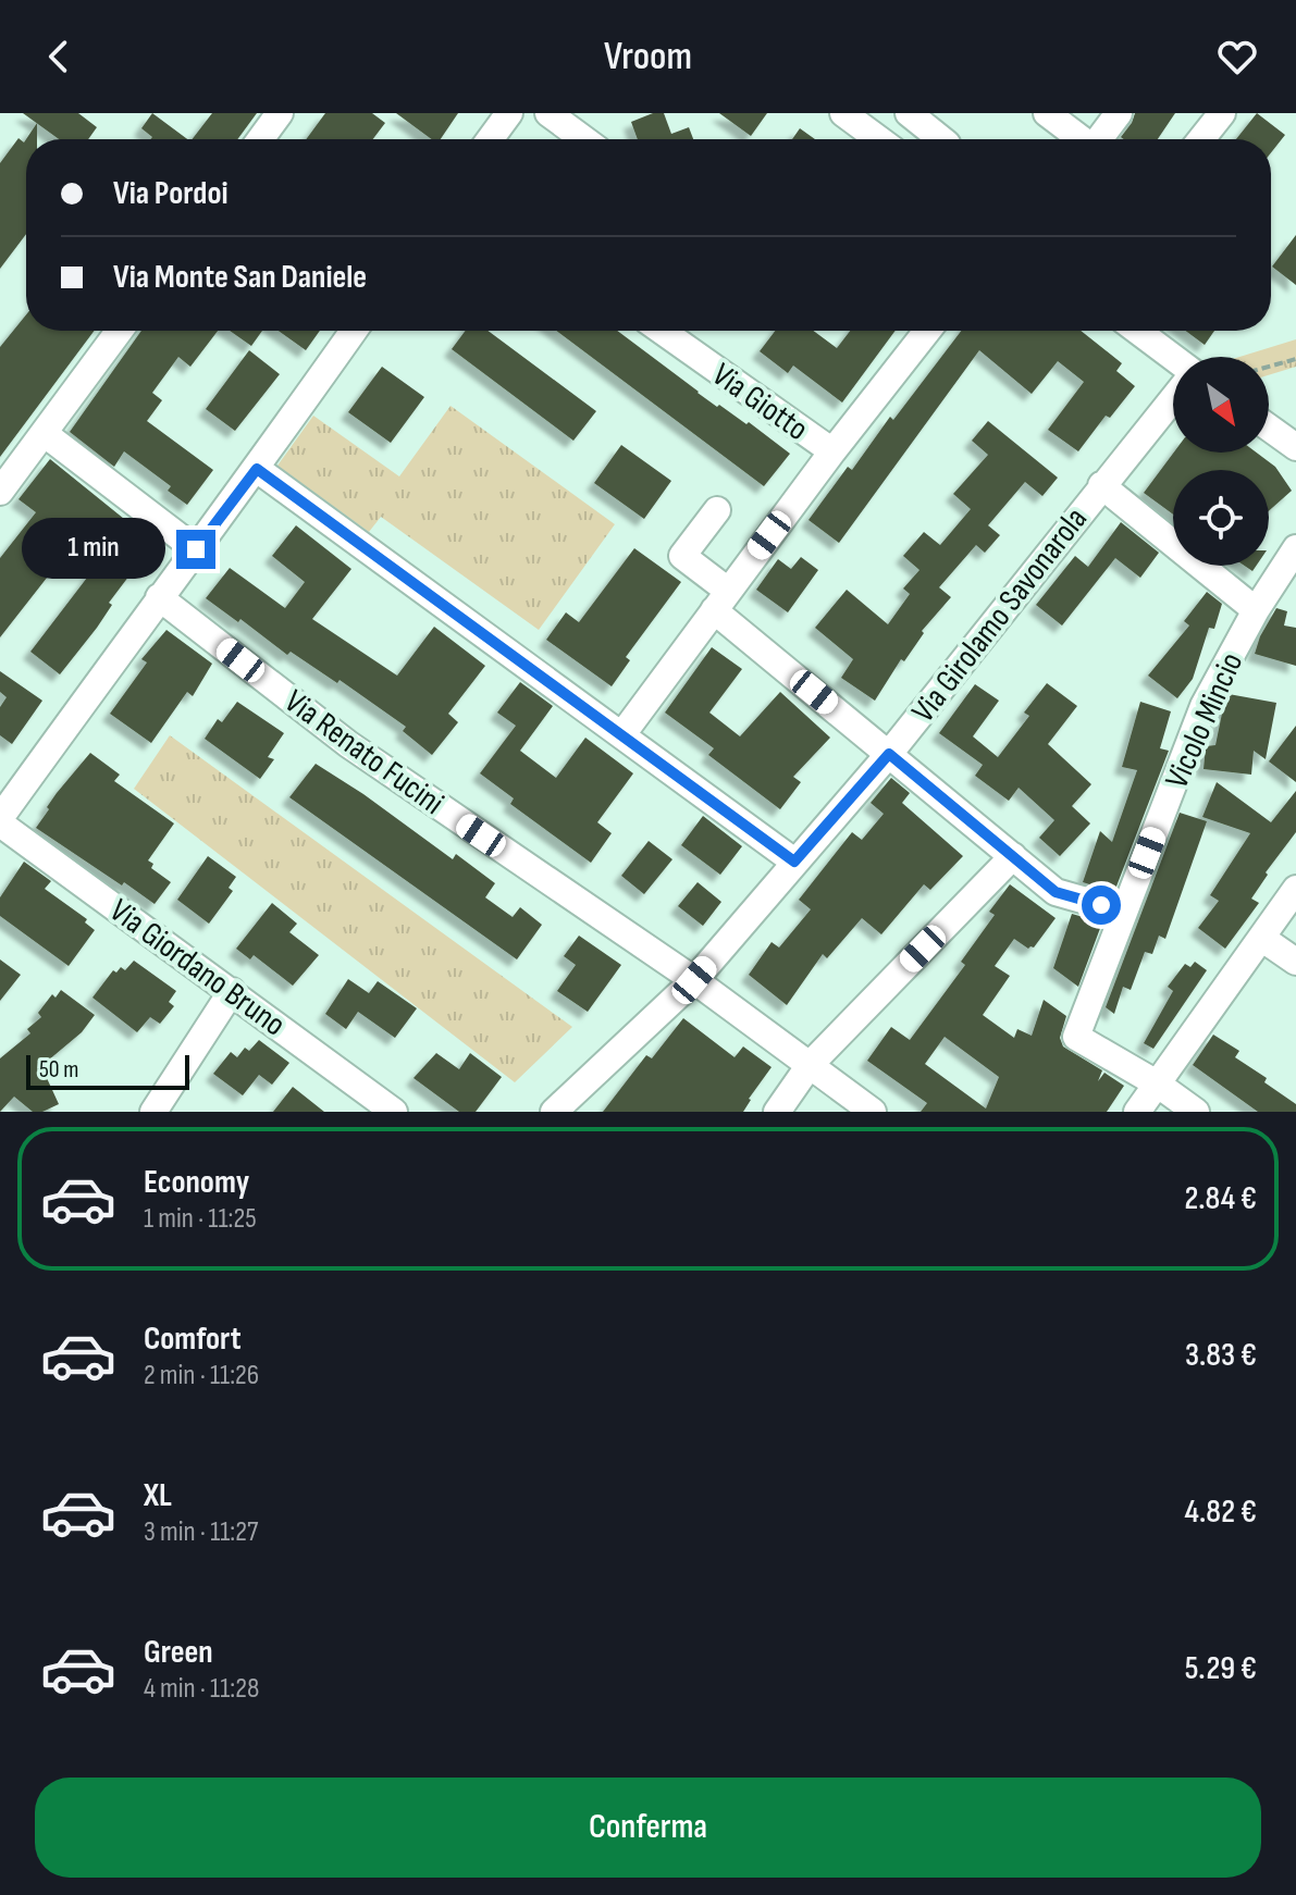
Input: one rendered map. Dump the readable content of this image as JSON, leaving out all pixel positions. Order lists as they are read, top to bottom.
{
  "streets": {
    "street": [
      "Via Giotto",
      "Via Girolamo Savonarola",
      "Vicolo Mincio",
      "Via Renato Fucini",
      "Via Giordano Bruno"
    ]
  },
  "crossings": [
    ["Via Girolamo Savonarola", "Via Renato Fucini"]
  ],
  "scale_bar": "50 m",
  "north": "bottom right",
  "page": {
    "header": "Vroom",
    "banner": ["Via Pordoi", "Via Monte San Daniele"],
    "bubble": "1 min",
    "scale": "50 m",
    "list": [
      {
        "name": "Economy",
        "note": "1 min · 11:25",
        "value": "2.84 €"
      },
      {
        "name": "Comfort",
        "note": "2 min · 11:26",
        "value": "3.83 €"
      },
      {
        "name": "XL",
        "note": "3 min · 11:27",
        "value": "4.82 €"
      },
      {
        "name": "Green",
        "note": "4 min · 11:28",
        "value": "5.29 €"
      }
    ],
    "buttons": "Conferma"
  }
}
